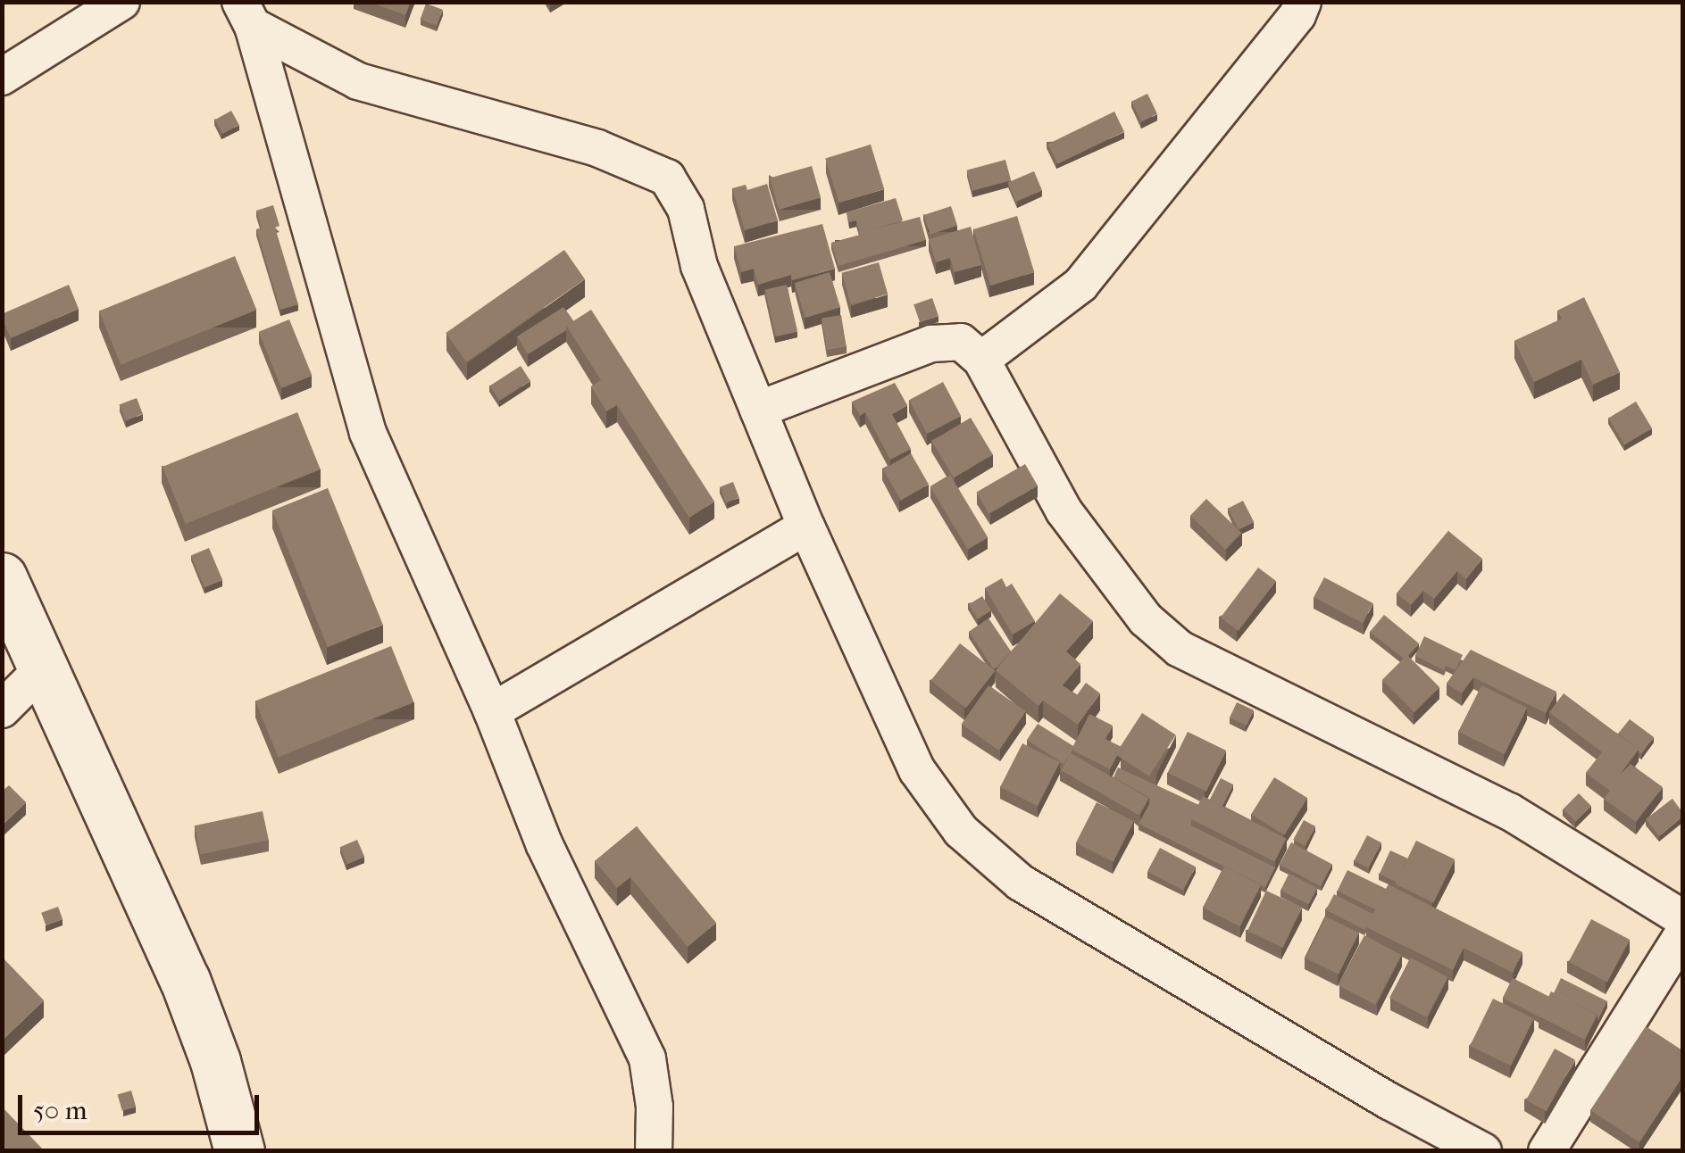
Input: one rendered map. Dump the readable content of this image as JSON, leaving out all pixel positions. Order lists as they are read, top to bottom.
{
  "scale_bar": "50 m"
}
